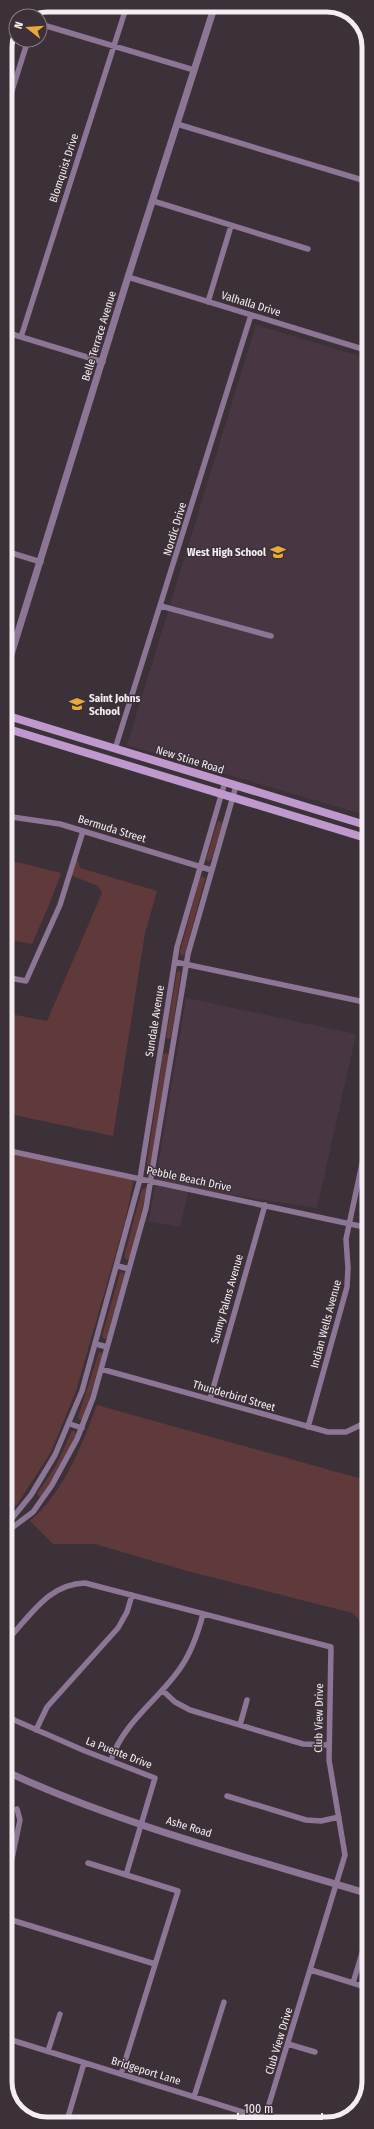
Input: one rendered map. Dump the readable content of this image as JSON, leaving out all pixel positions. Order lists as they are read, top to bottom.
{
  "streets": {
    "main road": ["New Stine Road"],
    "street": [
      "Blomquist Drive",
      "Valhalla Drive",
      "Belle Terrace Avenue",
      "Nordic Drive",
      "Bermuda Street",
      "Sundale Avenue",
      "Pebble Beach Drive",
      "Sunny Palms Avenue",
      "Indian Wells Avenue",
      "Thunderbird Street",
      "Club View Drive",
      "La Puente Drive",
      "Ashe Road",
      "Bridgeport Lane"
    ]
  },
  "crossings": [
    ["Valhalla Drive", "Belle Terrace Avenue"],
    ["Valhalla Drive", "Nordic Drive"],
    ["Nordic Drive", "New Stine Road"],
    ["New Stine Road", "Sundale Avenue"],
    ["Bermuda Street", "Sundale Avenue"],
    ["Sundale Avenue", "Pebble Beach Drive"],
    ["Sundale Avenue", "Thunderbird Street"],
    ["Pebble Beach Drive", "Sunny Palms Avenue"],
    ["Pebble Beach Drive", "Indian Wells Avenue"],
    ["Sunny Palms Avenue", "Thunderbird Street"],
    ["Indian Wells Avenue", "Thunderbird Street"],
    ["Club View Drive", "Ashe Road"],
    ["La Puente Drive", "Ashe Road"]
  ],
  "places": {
    "school or university": ["West High School", "Saint Johns School"]
  },
  "scale_bar": "100 m",
  "north": "left"
}
